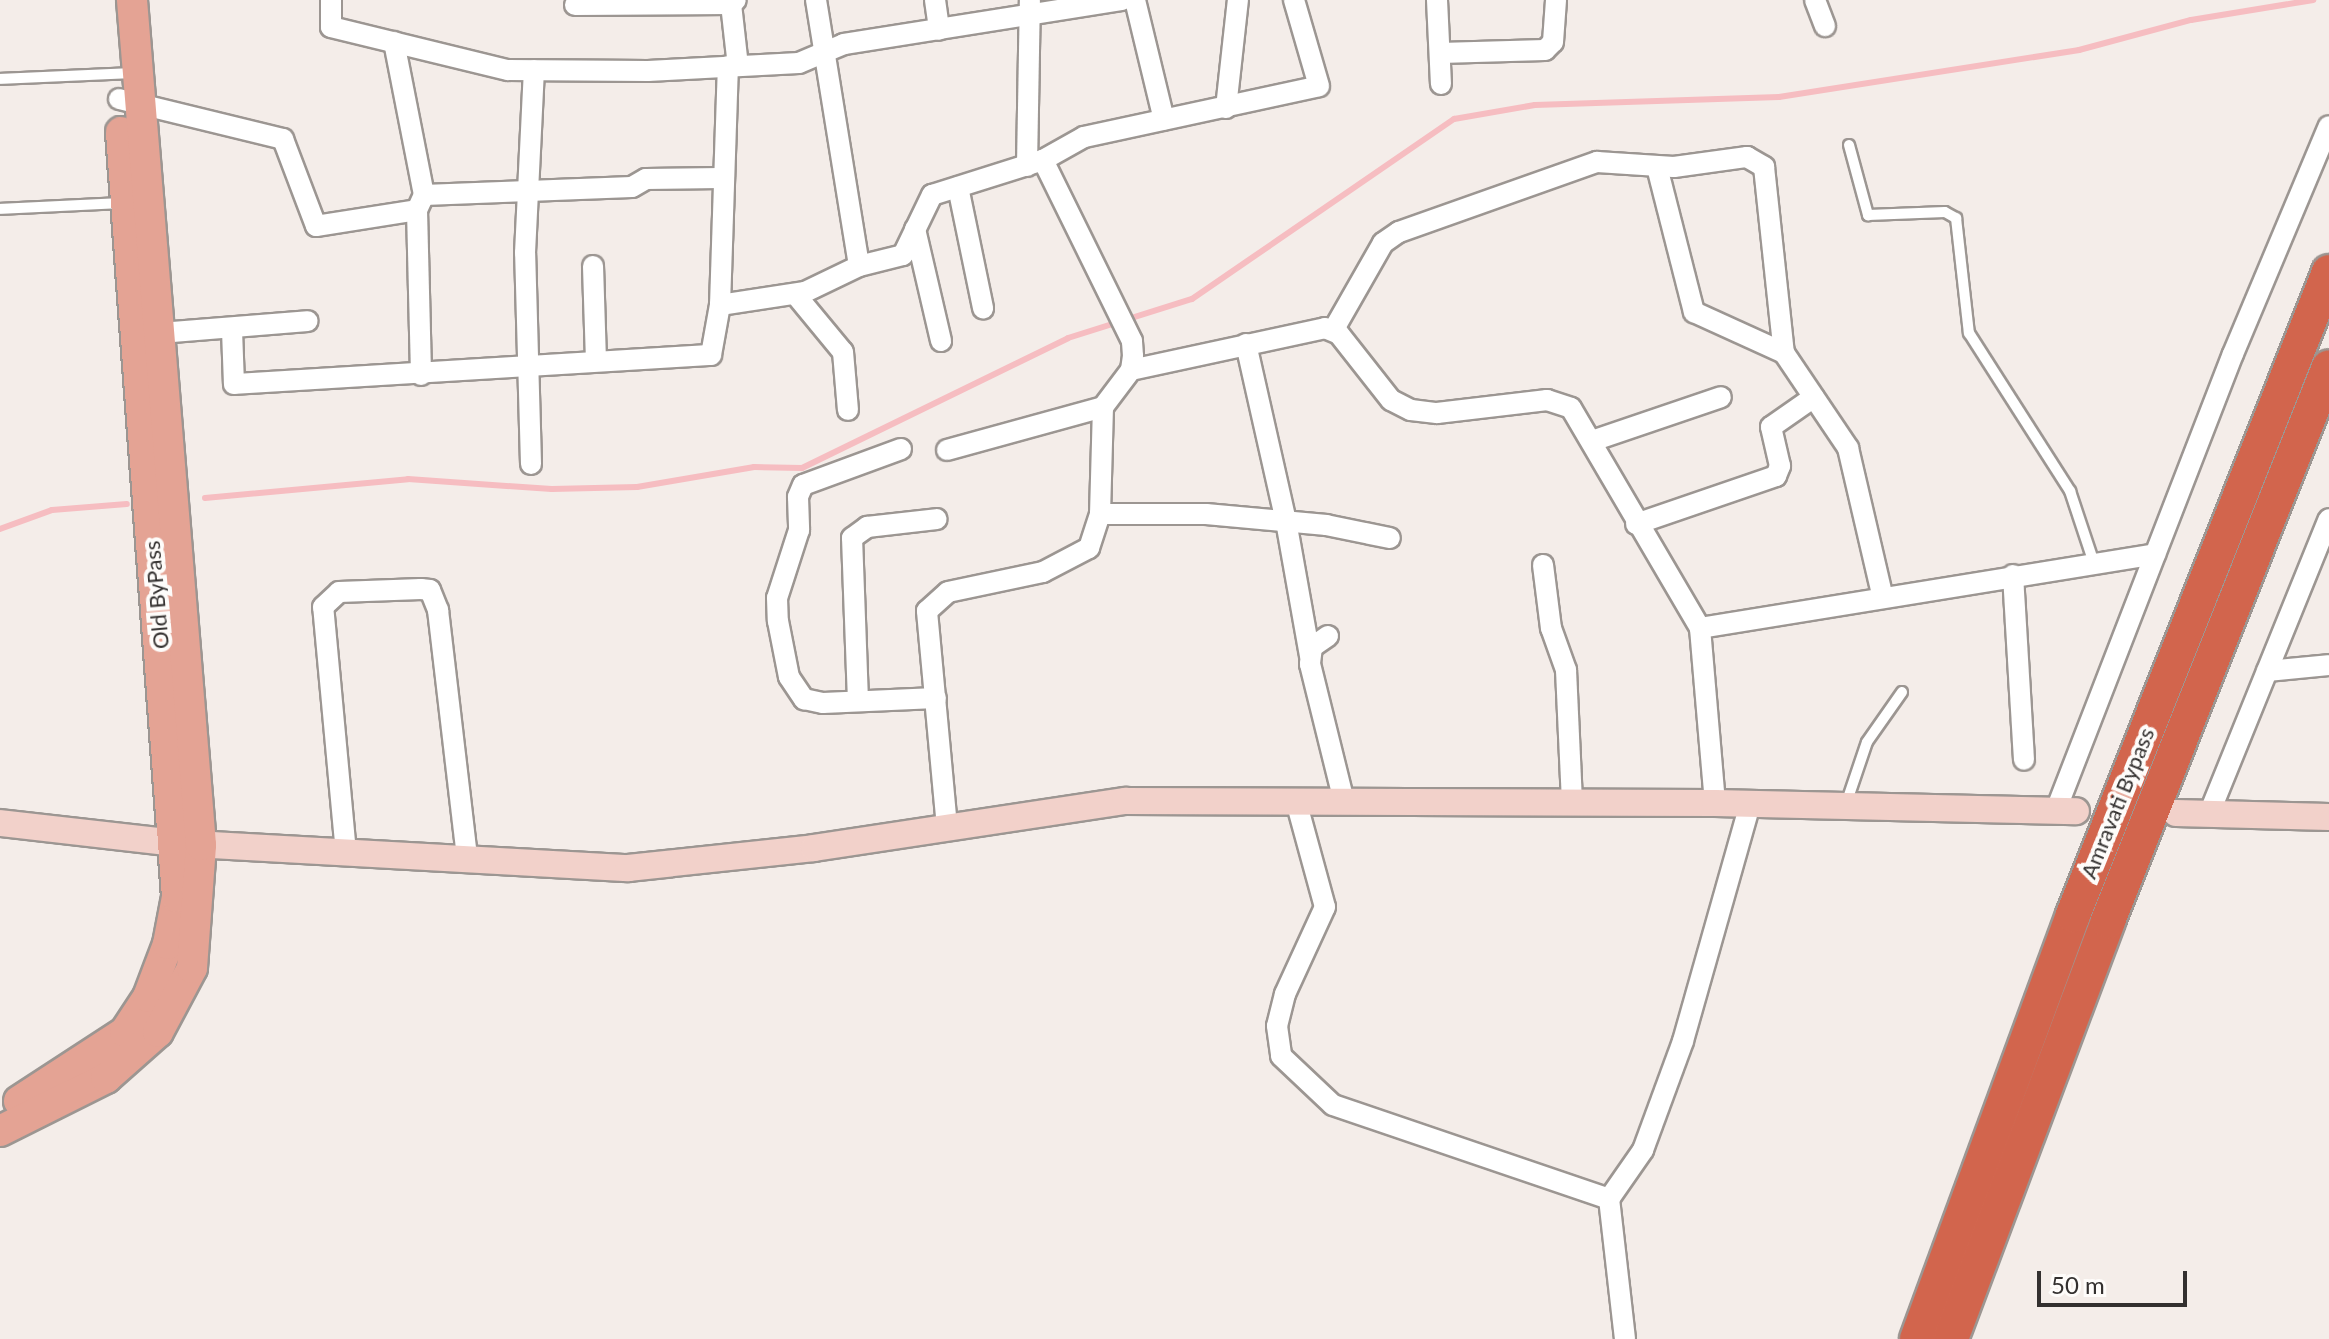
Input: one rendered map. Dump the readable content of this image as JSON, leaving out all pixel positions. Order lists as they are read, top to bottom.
{
  "streets": {
    "highway": ["Amravati Bypass"],
    "main road": ["Old ByPass"]
  },
  "scale_bar": "50 m"
}
